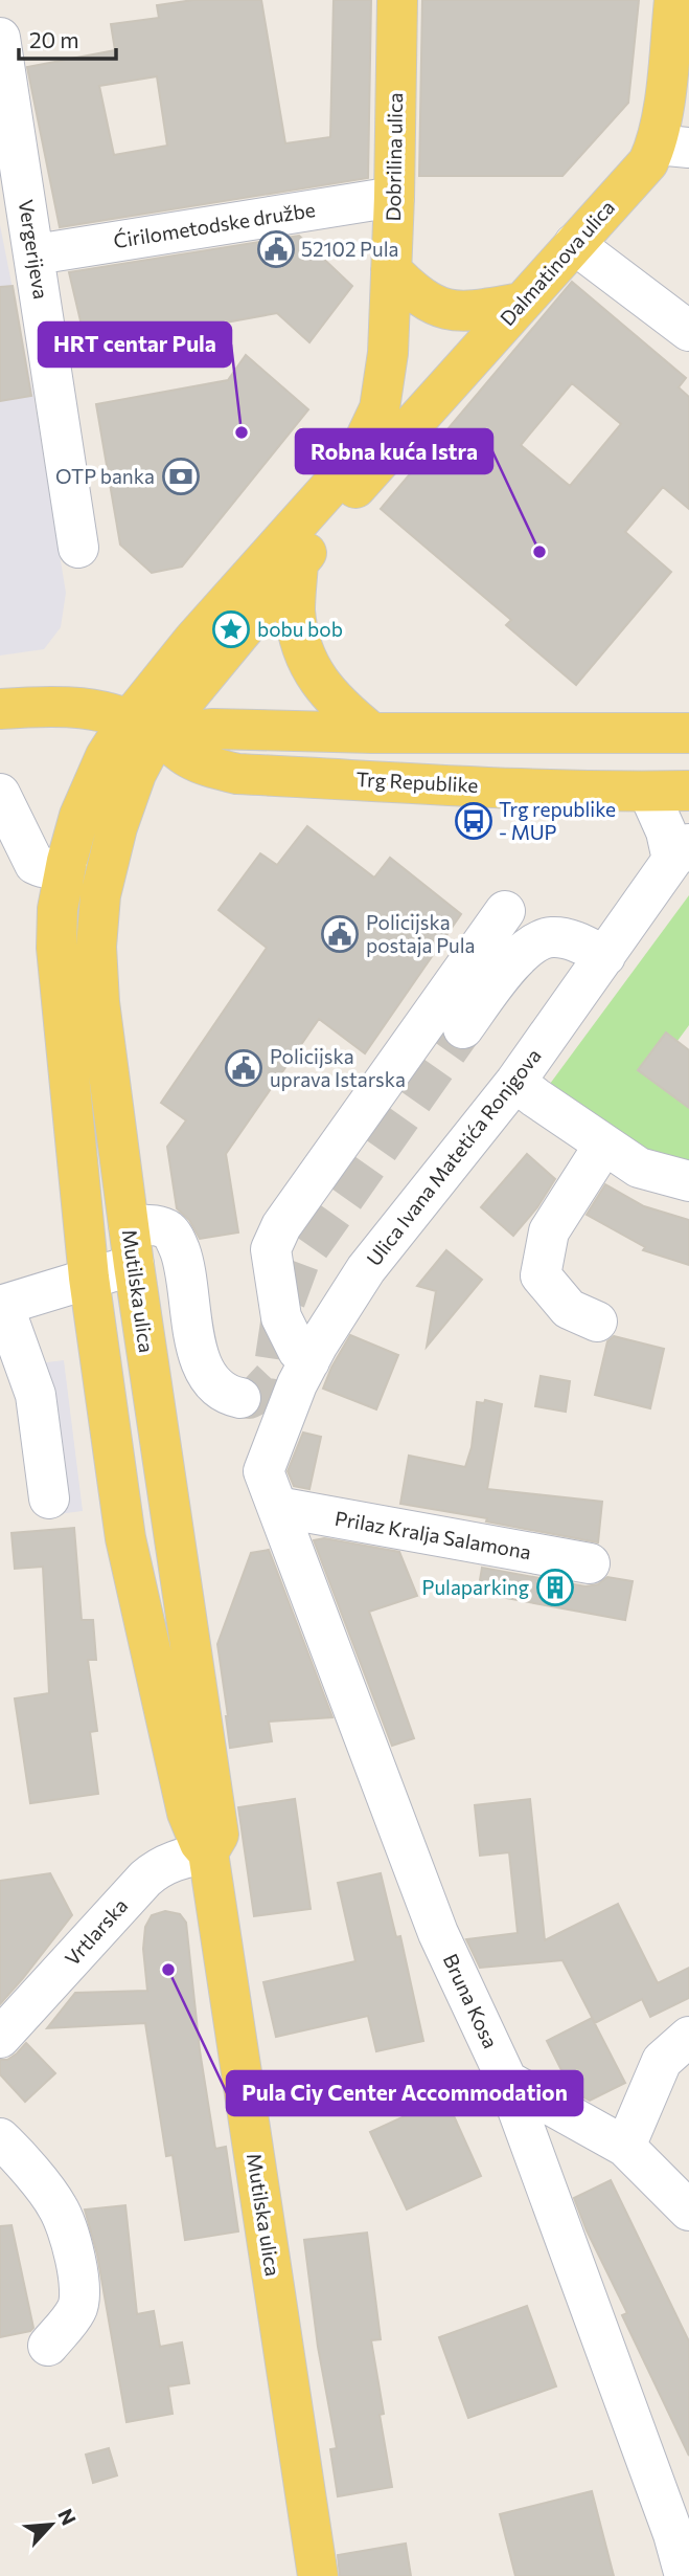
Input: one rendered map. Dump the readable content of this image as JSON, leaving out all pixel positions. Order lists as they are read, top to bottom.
{
  "streets": {
    "main road": [
      "Dobrilina ulica",
      "Dalmatinova ulica",
      "Trg Republike",
      "Mutilska ulica"
    ],
    "street": [
      "Ćirilometodske družbe",
      "Vergerijeva",
      "Ulica Ivana Matetića Ronjgova",
      "Prilaz Kralja Salamona",
      "Vrtlarska",
      "Bruna Kosa"
    ]
  },
  "crossings": [
    ["Dobrilina ulica", "Ćirilometodske družbe"],
    ["Dobrilina ulica", "Dalmatinova ulica"],
    ["Ćirilometodske družbe", "Vergerijeva"],
    ["Trg Republike", "Mutilska ulica"],
    ["Ulica Ivana Matetića Ronjgova", "Prilaz Kralja Salamona"],
    ["Ulica Ivana Matetića Ronjgova", "Bruna Kosa"],
    ["Mutilska ulica", "Vrtlarska"],
    ["Prilaz Kralja Salamona", "Bruna Kosa"]
  ],
  "places": {
    "public building": ["52102 Pula", "Policijska postaja Pula", "Policijska uprava Istarska"],
    "other": ["HRT centar Pula", "Robna kuća Istra", "Pula Ciy Center Accommodation"],
    "bank": ["OTP banka"],
    "place": ["bobu bob"],
    "bus stop": ["Trg republike - MUP"],
    "building": ["Pulaparking"]
  },
  "scale_bar": "20 m",
  "north": "top right"
}
